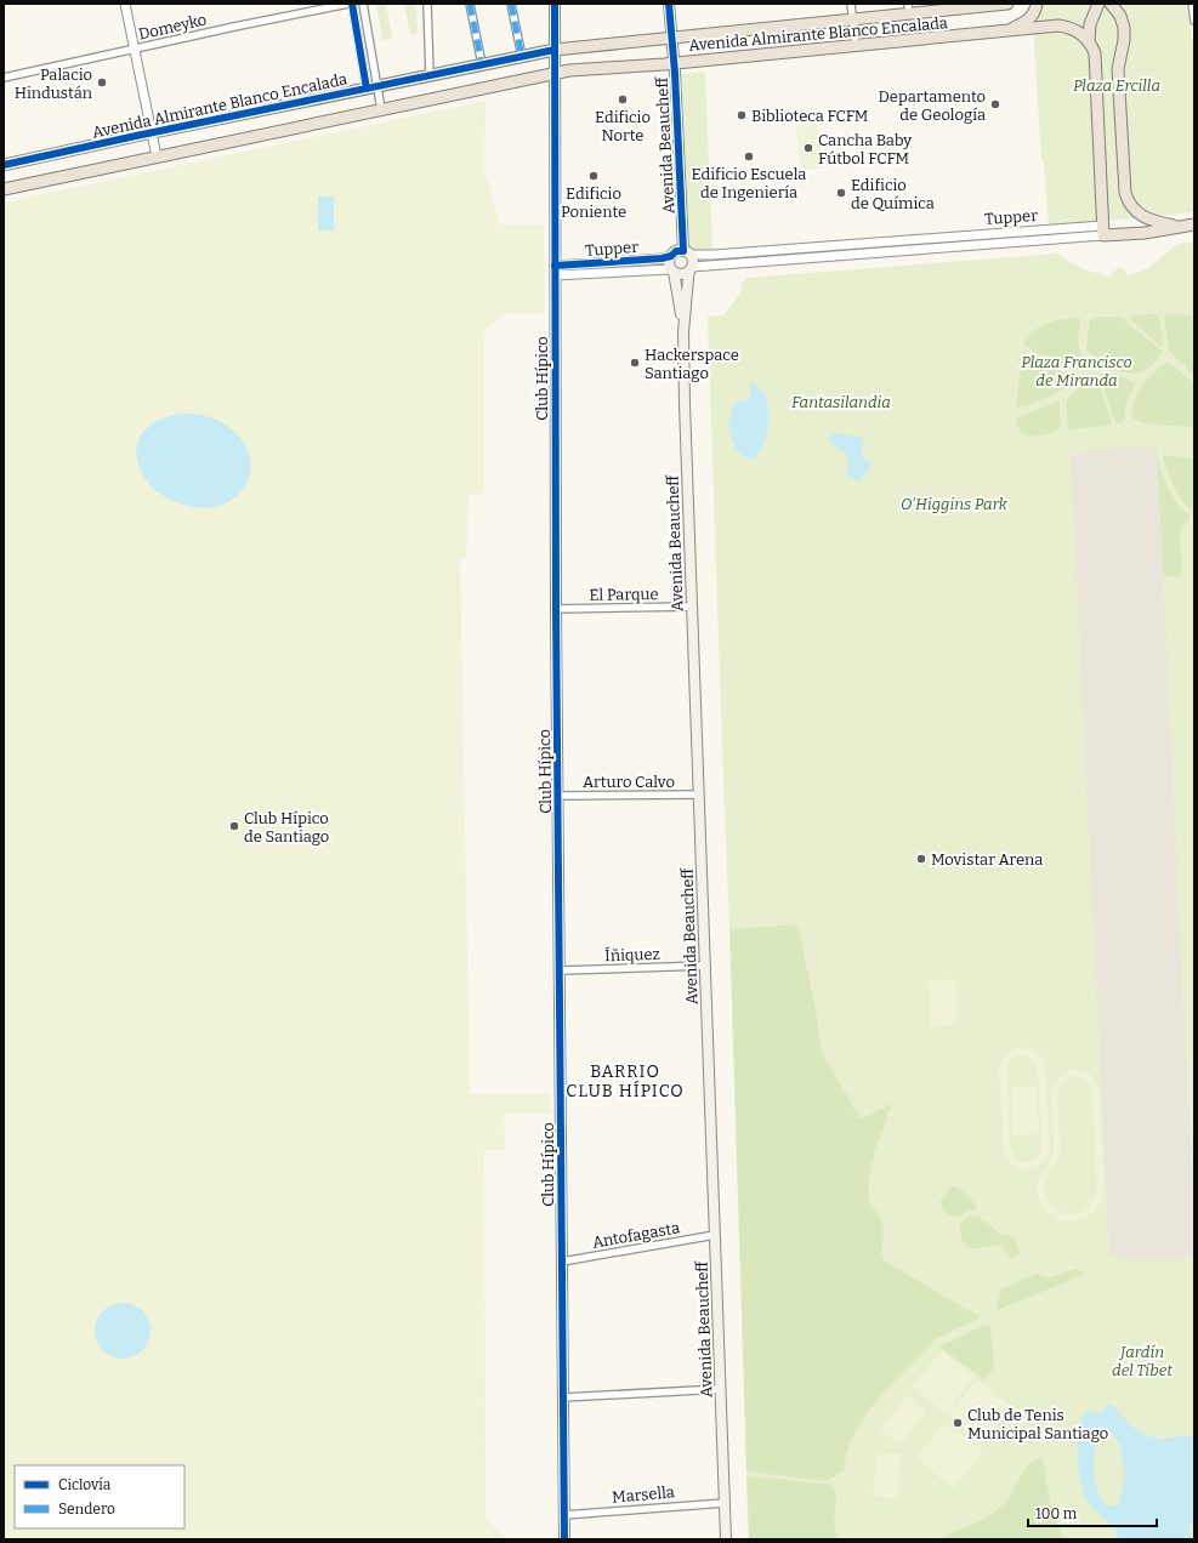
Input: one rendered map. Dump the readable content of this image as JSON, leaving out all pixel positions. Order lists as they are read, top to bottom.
{
  "streets": {
    "main road": ["Avenida Almirante Blanco Encalada", "Avenida Beaucheff", "Club Hípico"],
    "street": [
      "Domeyko",
      "Tupper",
      "El Parque",
      "Arturo Calvo",
      "Íñiquez",
      "Antofagasta",
      "Marsella"
    ]
  },
  "crossings": [
    ["Avenida Almirante Blanco Encalada", "Avenida Beaucheff"],
    ["Avenida Almirante Blanco Encalada", "Club Hípico"],
    ["Avenida Beaucheff", "Tupper"],
    ["Avenida Beaucheff", "El Parque"],
    ["Avenida Beaucheff", "Arturo Calvo"],
    ["Avenida Beaucheff", "Íñiquez"],
    ["Avenida Beaucheff", "Antofagasta"],
    ["Avenida Beaucheff", "Marsella"],
    ["Tupper", "Club Hípico"],
    ["Club Hípico", "El Parque"],
    ["Club Hípico", "Arturo Calvo"],
    ["Club Hípico", "Íñiquez"],
    ["Club Hípico", "Antofagasta"],
    ["Club Hípico", "Marsella"]
  ],
  "districts": ["BARRIO CLUB HÍPICO"],
  "parks": [
    "Plaza Ercilla",
    "Plaza Francisco de Miranda",
    "Fantasilandia",
    "O'Higgins Park",
    "Jardín del Tíbet"
  ],
  "places": [
    "Palacio Hindustán",
    "Edificio Norte",
    "Departamento de Geología",
    "Biblioteca FCFM",
    "Cancha Baby Fútbol FCFM",
    "Edificio Escuela de Ingeniería",
    "Edificio Poniente",
    "Edificio de Química",
    "Hackerspace Santiago",
    "Club Hípico de Santiago",
    "Movistar Arena",
    "Club de Tenis Municipal Santiago"
  ],
  "legend": ["Ciclovía", "Sendero"],
  "scale_bar": "100 m"
}
